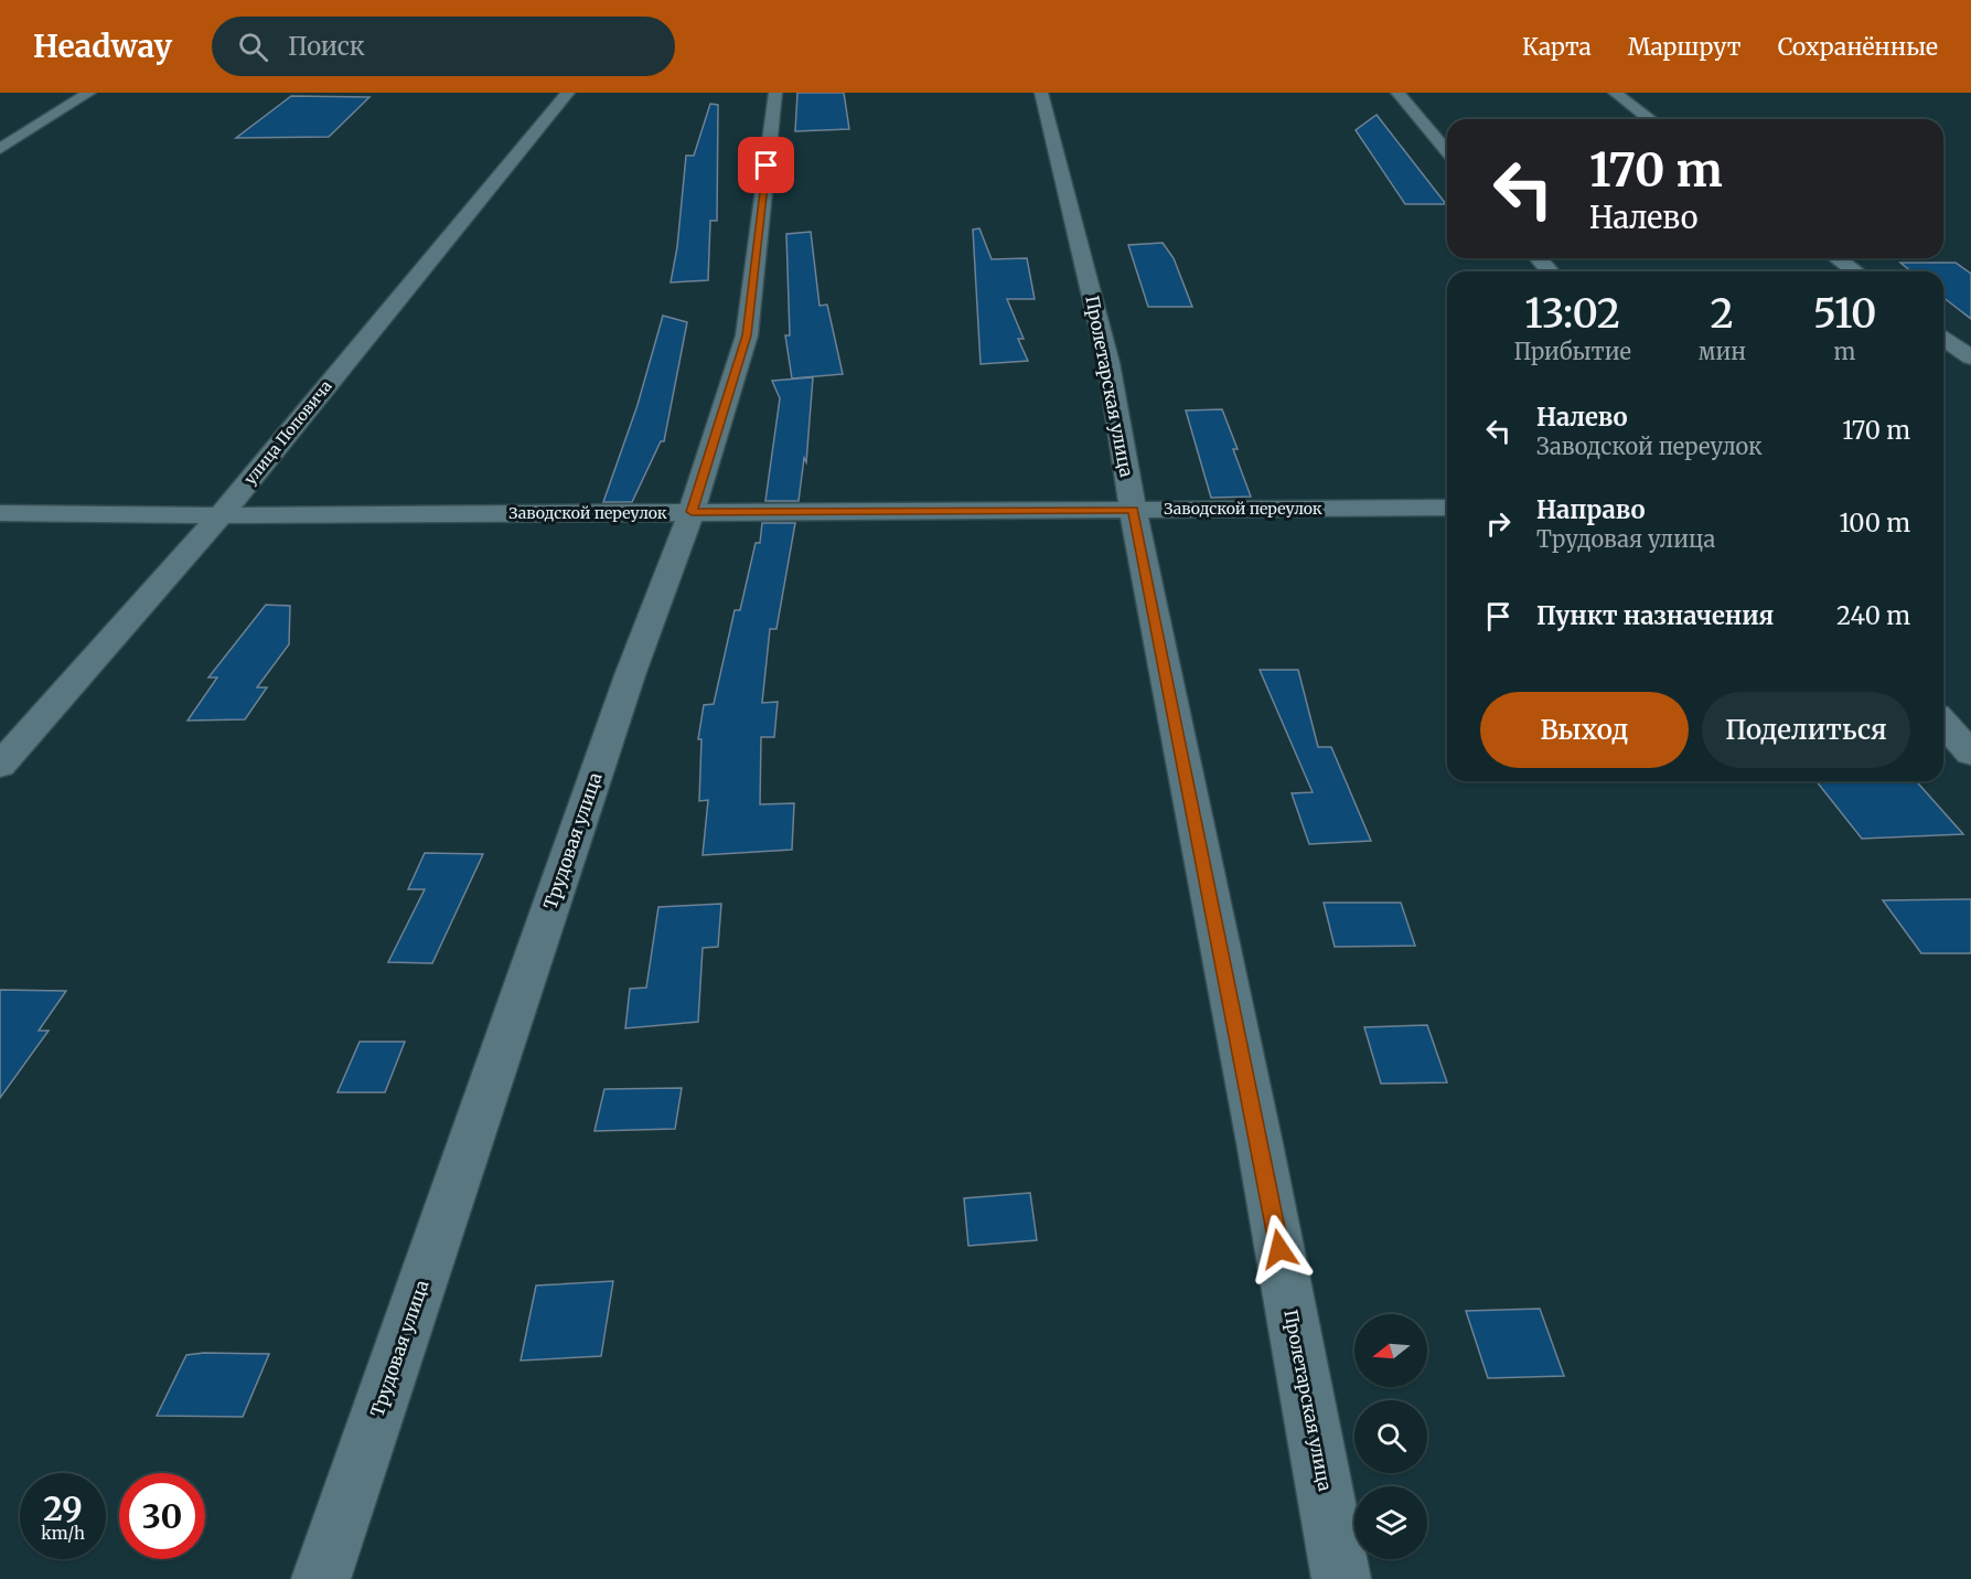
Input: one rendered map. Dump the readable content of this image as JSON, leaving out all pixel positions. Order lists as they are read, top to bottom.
{
  "streets": {
    "street": [
      "Пролетарская улица",
      "улица Поповича",
      "Заводской переулок",
      "Трудовая улица"
    ]
  },
  "crossings": [
    ["Пролетарская улица", "Заводской переулок"],
    ["улица Поповича", "Заводской переулок"],
    ["Заводской переулок", "Трудовая улица"]
  ],
  "north": "left",
  "page": {
    "header": "Headway",
    "search": "Поиск",
    "nav": ["Карта", "Маршрут", "Сохранённые"],
    "turn": ["170 m", "Налево"],
    "eta": [
      "13:02",
      "Прибытие",
      "2",
      "мин",
      "510",
      "m"
    ],
    "list": [
      {
        "name": "Налево",
        "note": "Заводской переулок",
        "value": "170 m"
      },
      {
        "name": "Направо",
        "note": "Трудовая улица",
        "value": "100 m"
      },
      {
        "name": "Пункт назначения",
        "value": "240 m"
      }
    ],
    "buttons": ["Выход", "Поделиться"],
    "speed": "29 km/h",
    "limit": "30"
  }
}
